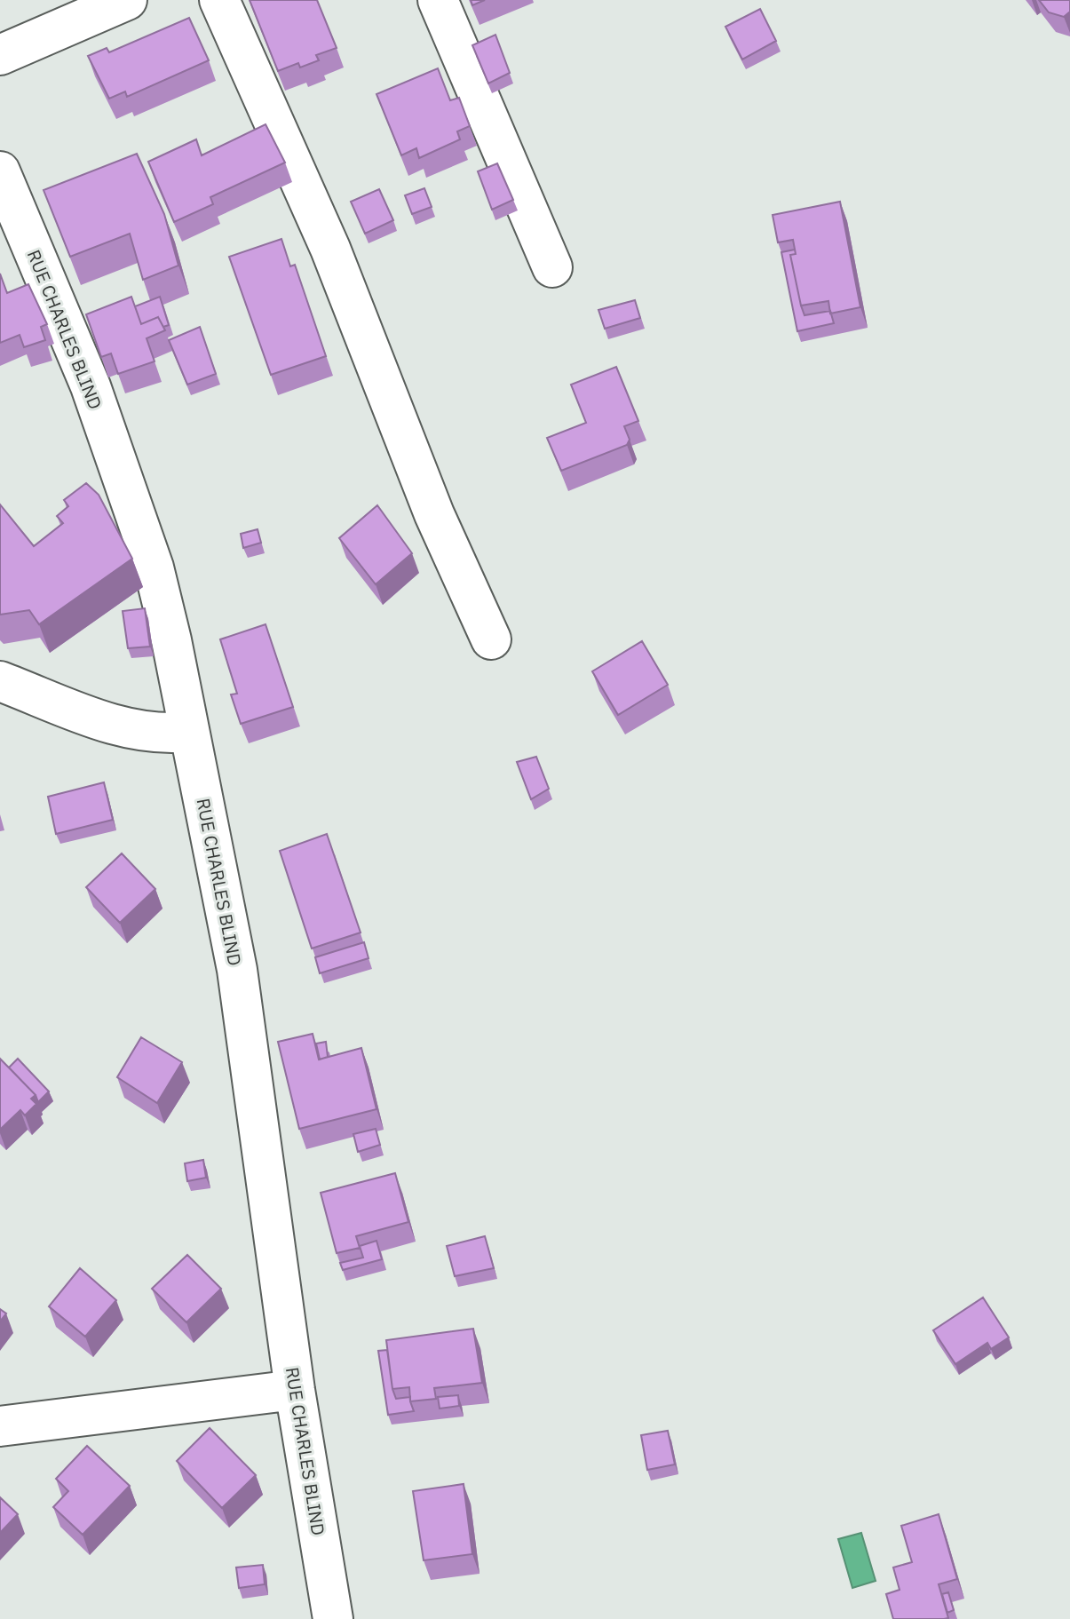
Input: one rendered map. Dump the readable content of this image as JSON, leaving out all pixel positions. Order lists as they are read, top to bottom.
{
  "streets": {
    "street": ["RUE CHARLES BLIND"]
  }
}
